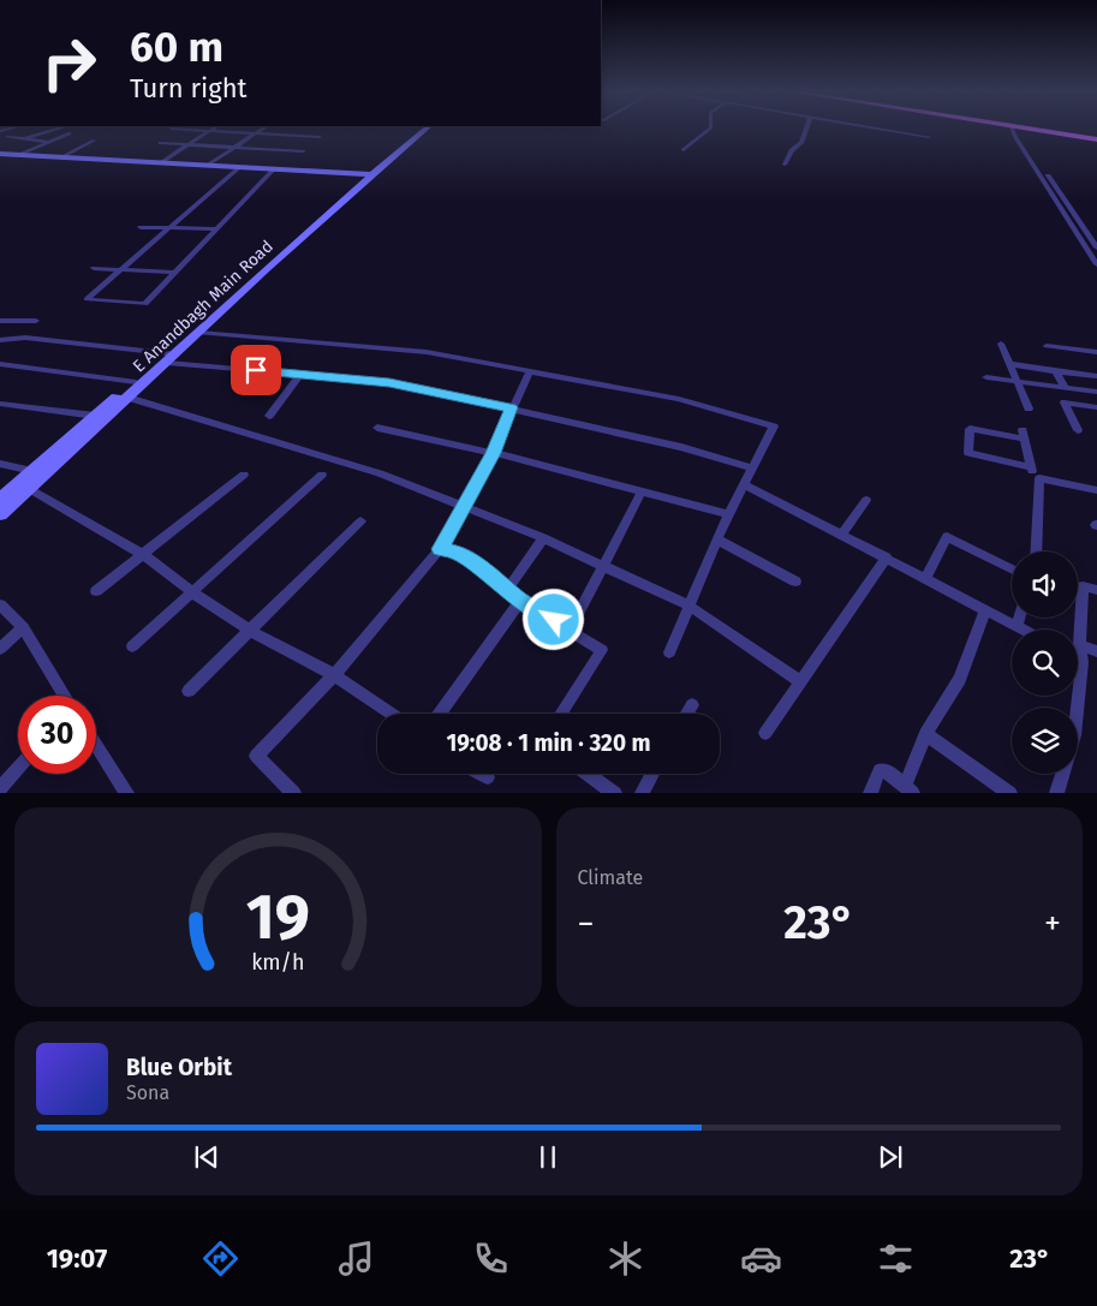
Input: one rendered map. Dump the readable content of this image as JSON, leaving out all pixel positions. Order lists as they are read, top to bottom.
{
  "streets": {
    "street": ["E Anandbagh Main Road"]
  },
  "page": {
    "turn": ["60 m", "Turn right"],
    "limit": "30",
    "trip": "19:08 · 1 min · 320 m",
    "tile": "Climate",
    "heat": ["−", "23°", "+"],
    "song": ["Blue Orbit", "Sona"],
    "tabs": ["19:07", "23°"],
    "gauge": ["19", "km/h"]
  }
}
